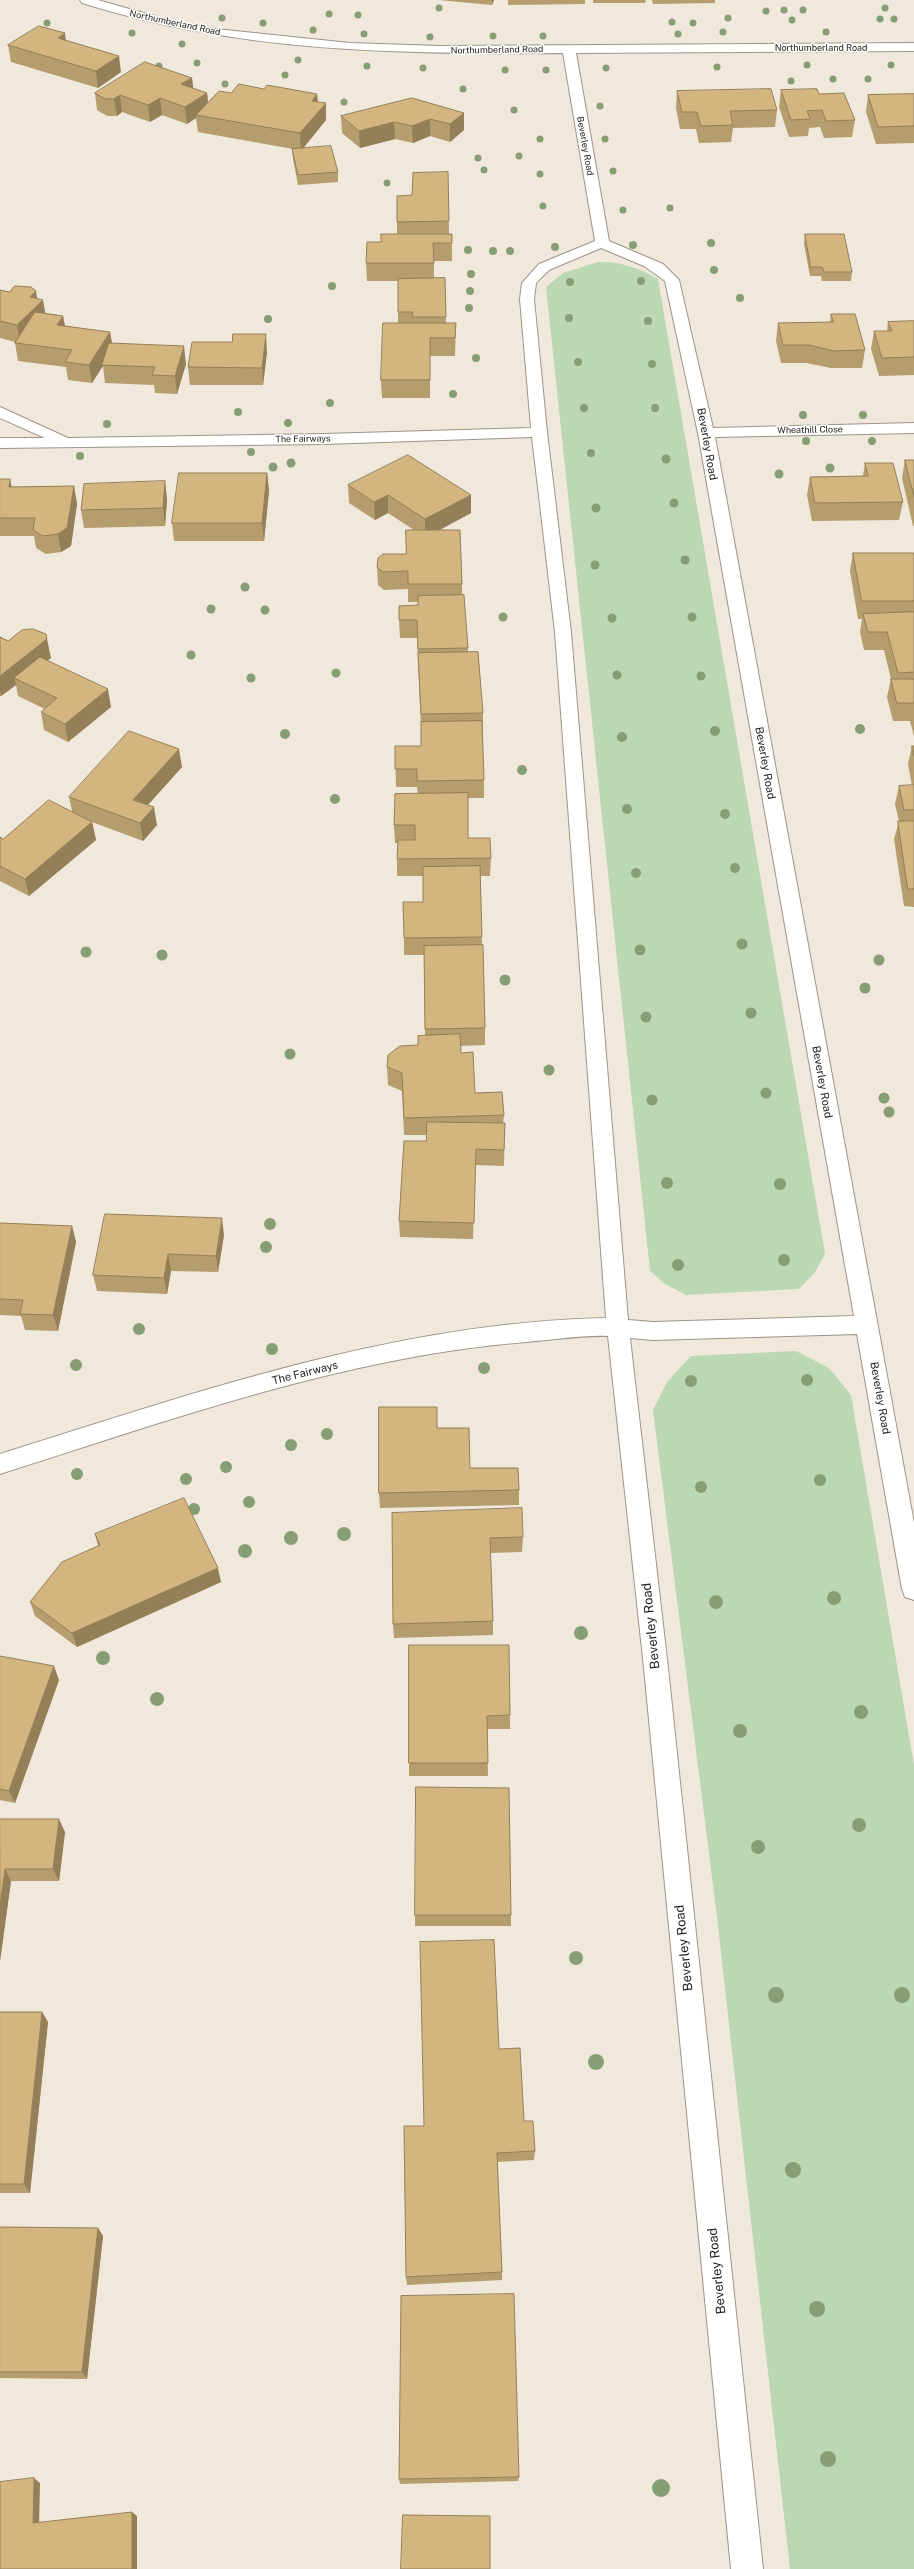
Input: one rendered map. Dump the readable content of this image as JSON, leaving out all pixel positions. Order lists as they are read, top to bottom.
{
  "streets": {
    "street": [
      "Northumberland Road",
      "Beverley Road",
      "Wheathill Close",
      "The Fairways"
    ]
  },
  "crossings": [
    ["Northumberland Road", "Beverley Road"],
    ["Beverley Road", "Wheathill Close"],
    ["Beverley Road", "The Fairways"]
  ]
}
